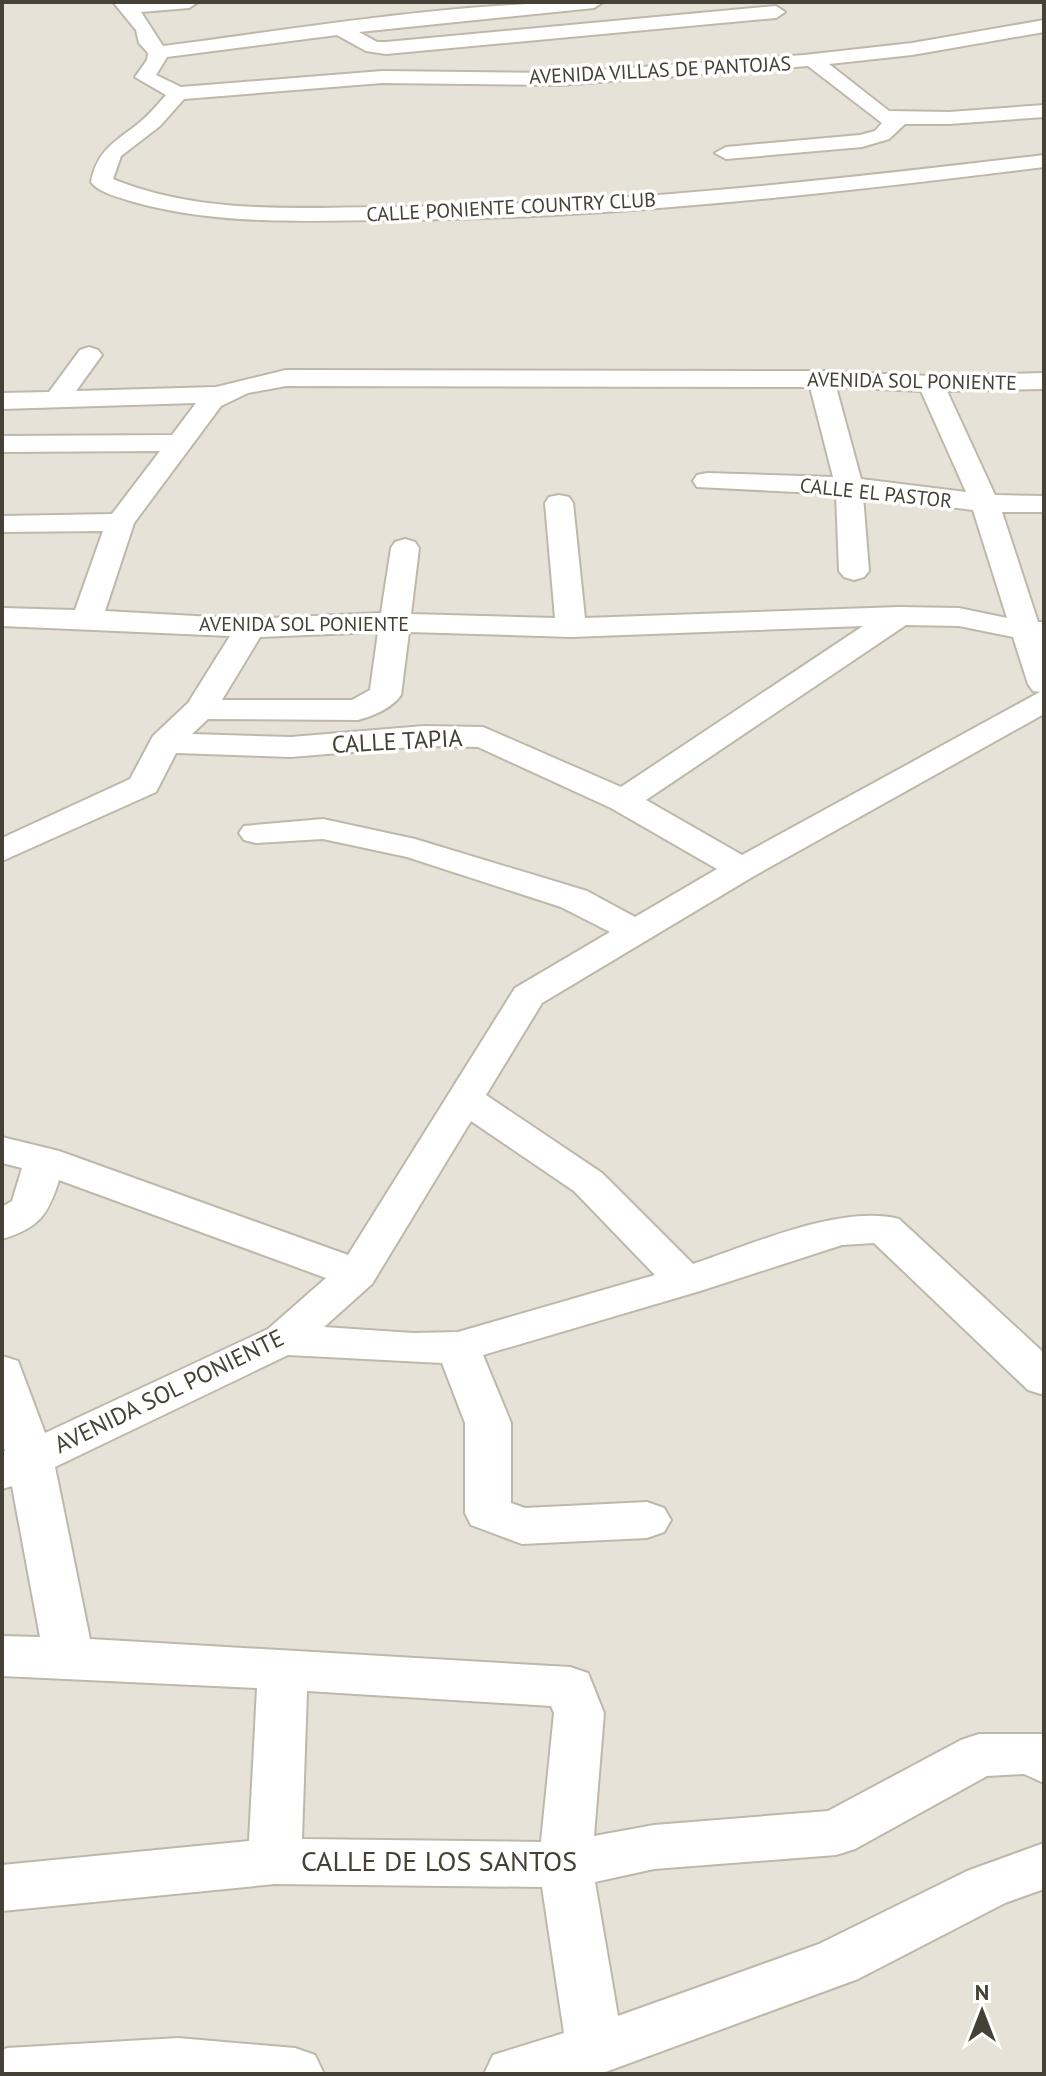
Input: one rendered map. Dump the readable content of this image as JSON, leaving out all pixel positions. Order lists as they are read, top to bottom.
{
  "streets": {
    "street": [
      "AVENIDA VILLAS DE PANTOJAS",
      "CALLE PONIENTE COUNTRY CLUB",
      "AVENIDA SOL PONIENTE",
      "CALLE EL PASTOR",
      "CALLE TAPIA",
      "CALLE DE LOS SANTOS"
    ]
  },
  "crossings": [
    ["AVENIDA VILLAS DE PANTOJAS", "CALLE PONIENTE COUNTRY CLUB"],
    ["AVENIDA SOL PONIENTE", "CALLE TAPIA"]
  ],
  "north": "top"
}
